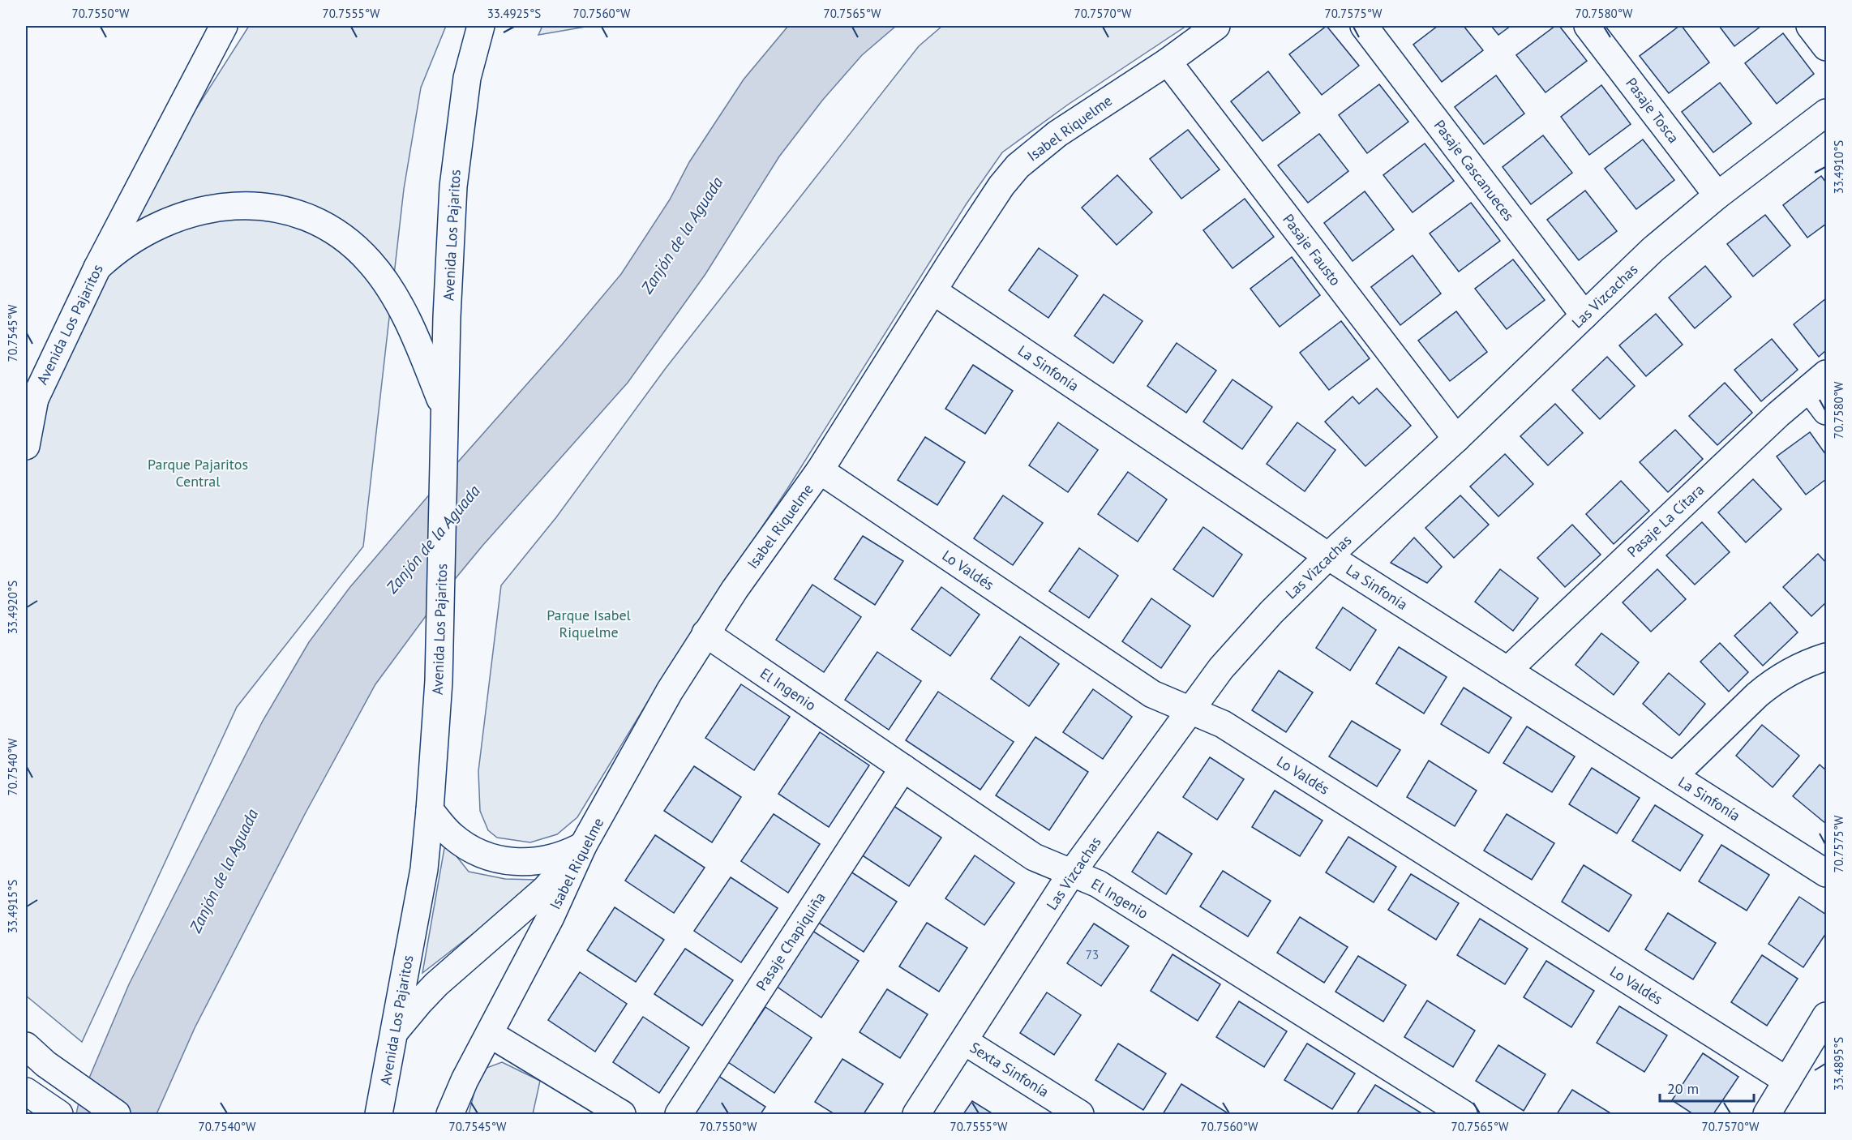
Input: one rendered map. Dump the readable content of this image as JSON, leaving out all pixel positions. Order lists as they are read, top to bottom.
{
  "streets": {
    "street": [
      "Pasaje Tosca",
      "Isabel Riquelme",
      "Pasaje Cascanueces",
      "Avenida Los Pajaritos",
      "Pasaje Fausto",
      "Las Vizcachas",
      "La Sinfonía",
      "Pasaje La Cítara",
      "Lo Valdés",
      "El Ingenio",
      "Pasaje Chapiquiña",
      "Sexta Sinfonía"
    ]
  },
  "crossings": [
    ["Pasaje Tosca", "Las Vizcachas"],
    ["Isabel Riquelme", "Pasaje Fausto"],
    ["Isabel Riquelme", "La Sinfonía"],
    ["Isabel Riquelme", "Lo Valdés"],
    ["Isabel Riquelme", "El Ingenio"],
    ["Pasaje Cascanueces", "Las Vizcachas"],
    ["Pasaje Fausto", "Las Vizcachas"],
    ["Las Vizcachas", "La Sinfonía"],
    ["Las Vizcachas", "Lo Valdés"],
    ["Las Vizcachas", "El Ingenio"],
    ["Las Vizcachas", "Sexta Sinfonía"],
    ["La Sinfonía", "Pasaje La Cítara"],
    ["El Ingenio", "Pasaje Chapiquiña"]
  ],
  "water": ["Zanjón de la Aguada"],
  "parks": ["Parque Pajaritos Central", "Parque Isabel Riquelme"],
  "house_numbers": ["73"],
  "scale_bar": "20 m",
  "coordinates": [
    "70.7550°W",
    "70.7555°W",
    "33.4925°S",
    "70.7560°W",
    "70.7565°W",
    "70.7570°W",
    "70.7575°W",
    "70.7580°W",
    "33.4910°S",
    "70.7545°W",
    "33.4920°S",
    "70.7540°W",
    "33.4915°S",
    "33.4895°S"
  ]
}
